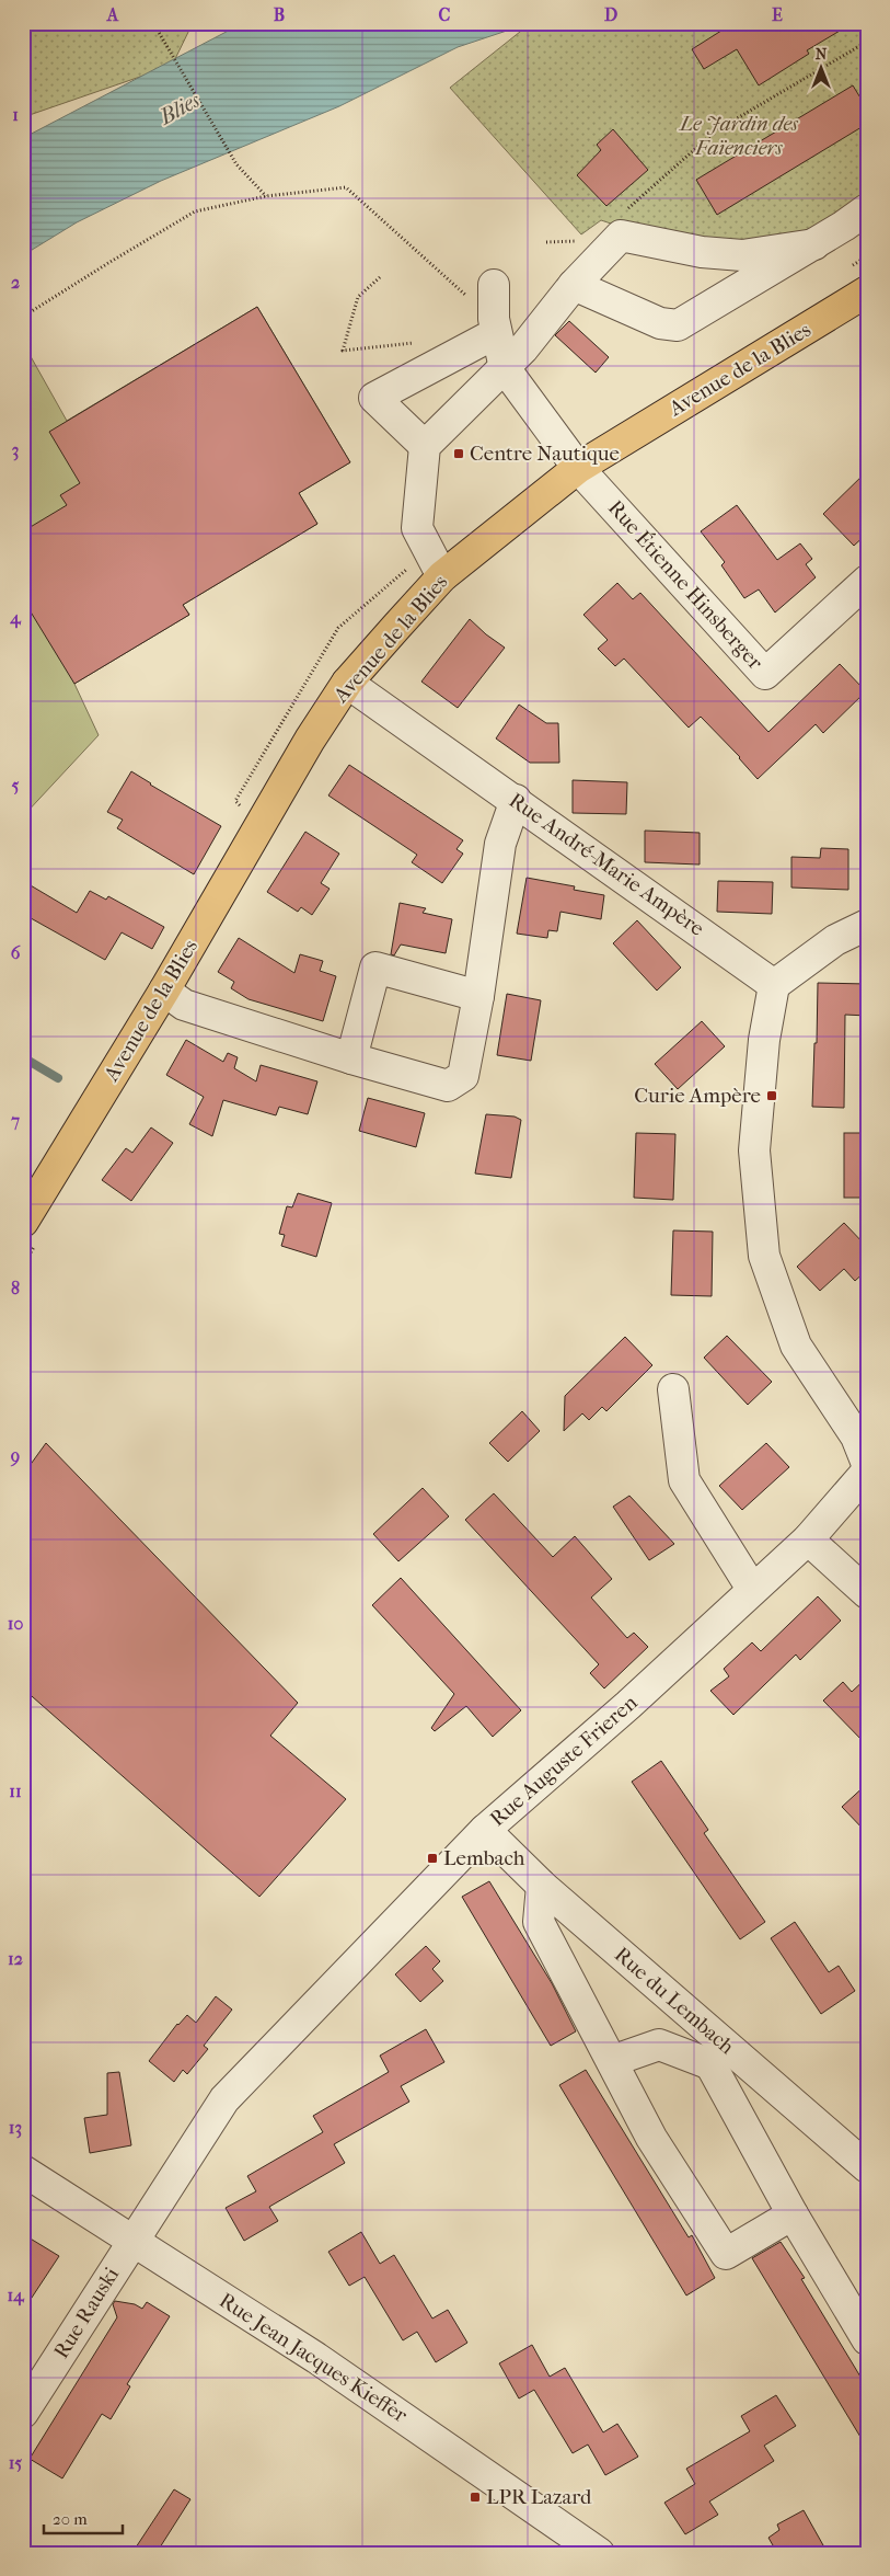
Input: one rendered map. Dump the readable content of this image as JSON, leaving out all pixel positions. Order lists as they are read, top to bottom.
{
  "streets": {
    "main road": ["Avenue de la Blies"],
    "street": [
      "Rue Étienne Hinsberger",
      "Rue André-Marie Ampère",
      "Rue Auguste Frieren",
      "Rue du Lembach",
      "Rue Rauski",
      "Rue Jean Jacques Kieffer"
    ]
  },
  "crossings": [
    ["Avenue de la Blies", "Rue Étienne Hinsberger"],
    ["Avenue de la Blies", "Rue André-Marie Ampère"],
    ["Rue Auguste Frieren", "Rue du Lembach"],
    ["Rue Auguste Frieren", "Rue Rauski"],
    ["Rue Auguste Frieren", "Rue Jean Jacques Kieffer"],
    ["Rue Rauski", "Rue Jean Jacques Kieffer"]
  ],
  "water": ["Blies"],
  "parks": ["Le Jardin des Faïenciers"],
  "places": {
    "transit": [
      "Centre Nautique",
      "Curie Ampère",
      "Lembach",
      "LPR Lazard"
    ]
  },
  "scale_bar": "20 m",
  "north": "top",
  "grid": {
    "columns": [
      "A",
      "B",
      "C",
      "D",
      "E"
    ],
    "rows": [
      "1",
      "2",
      "3",
      "4",
      "5",
      "6",
      "7",
      "8",
      "9",
      "10",
      "11",
      "12",
      "13",
      "14",
      "15"
    ]
  }
}
